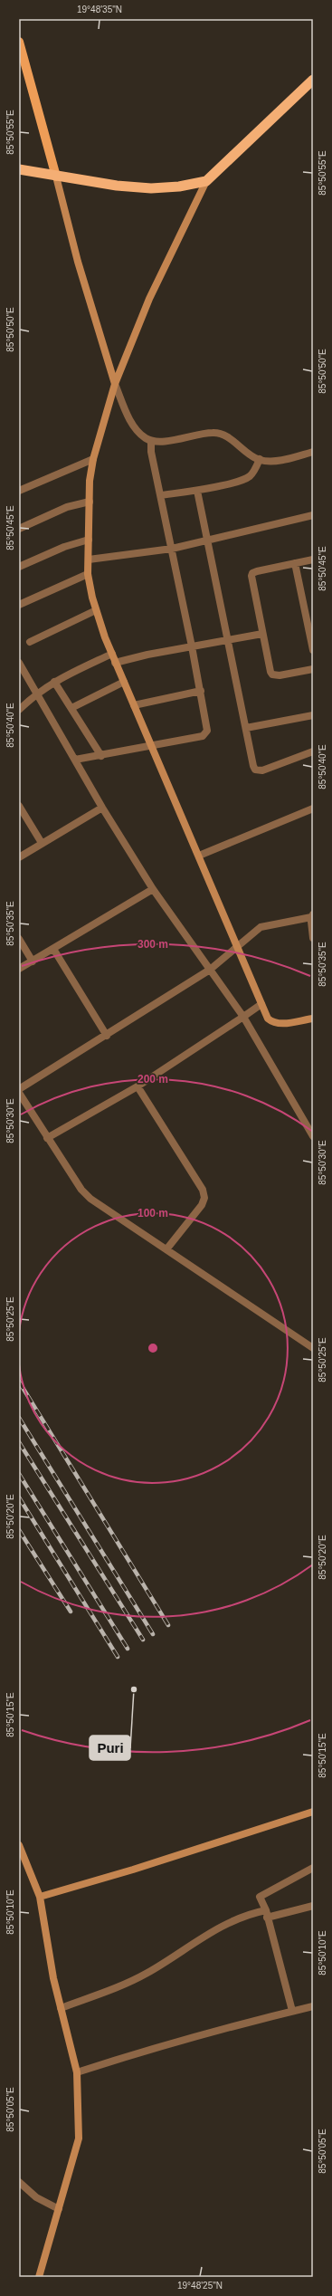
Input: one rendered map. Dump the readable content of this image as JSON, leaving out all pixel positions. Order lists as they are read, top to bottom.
{
  "places": ["Puri"],
  "coordinates": [
    "19°48'35\"N",
    "85°50'55\"E",
    "85°50'50\"E",
    "85°50'45\"E",
    "85°50'40\"E",
    "85°50'35\"E",
    "85°50'30\"E",
    "85°50'25\"E",
    "85°50'20\"E",
    "85°50'15\"E",
    "85°50'10\"E",
    "85°50'05\"E",
    "19°48'25\"N"
  ],
  "rings": ["300 m", "200 m", "100 m"]
}
